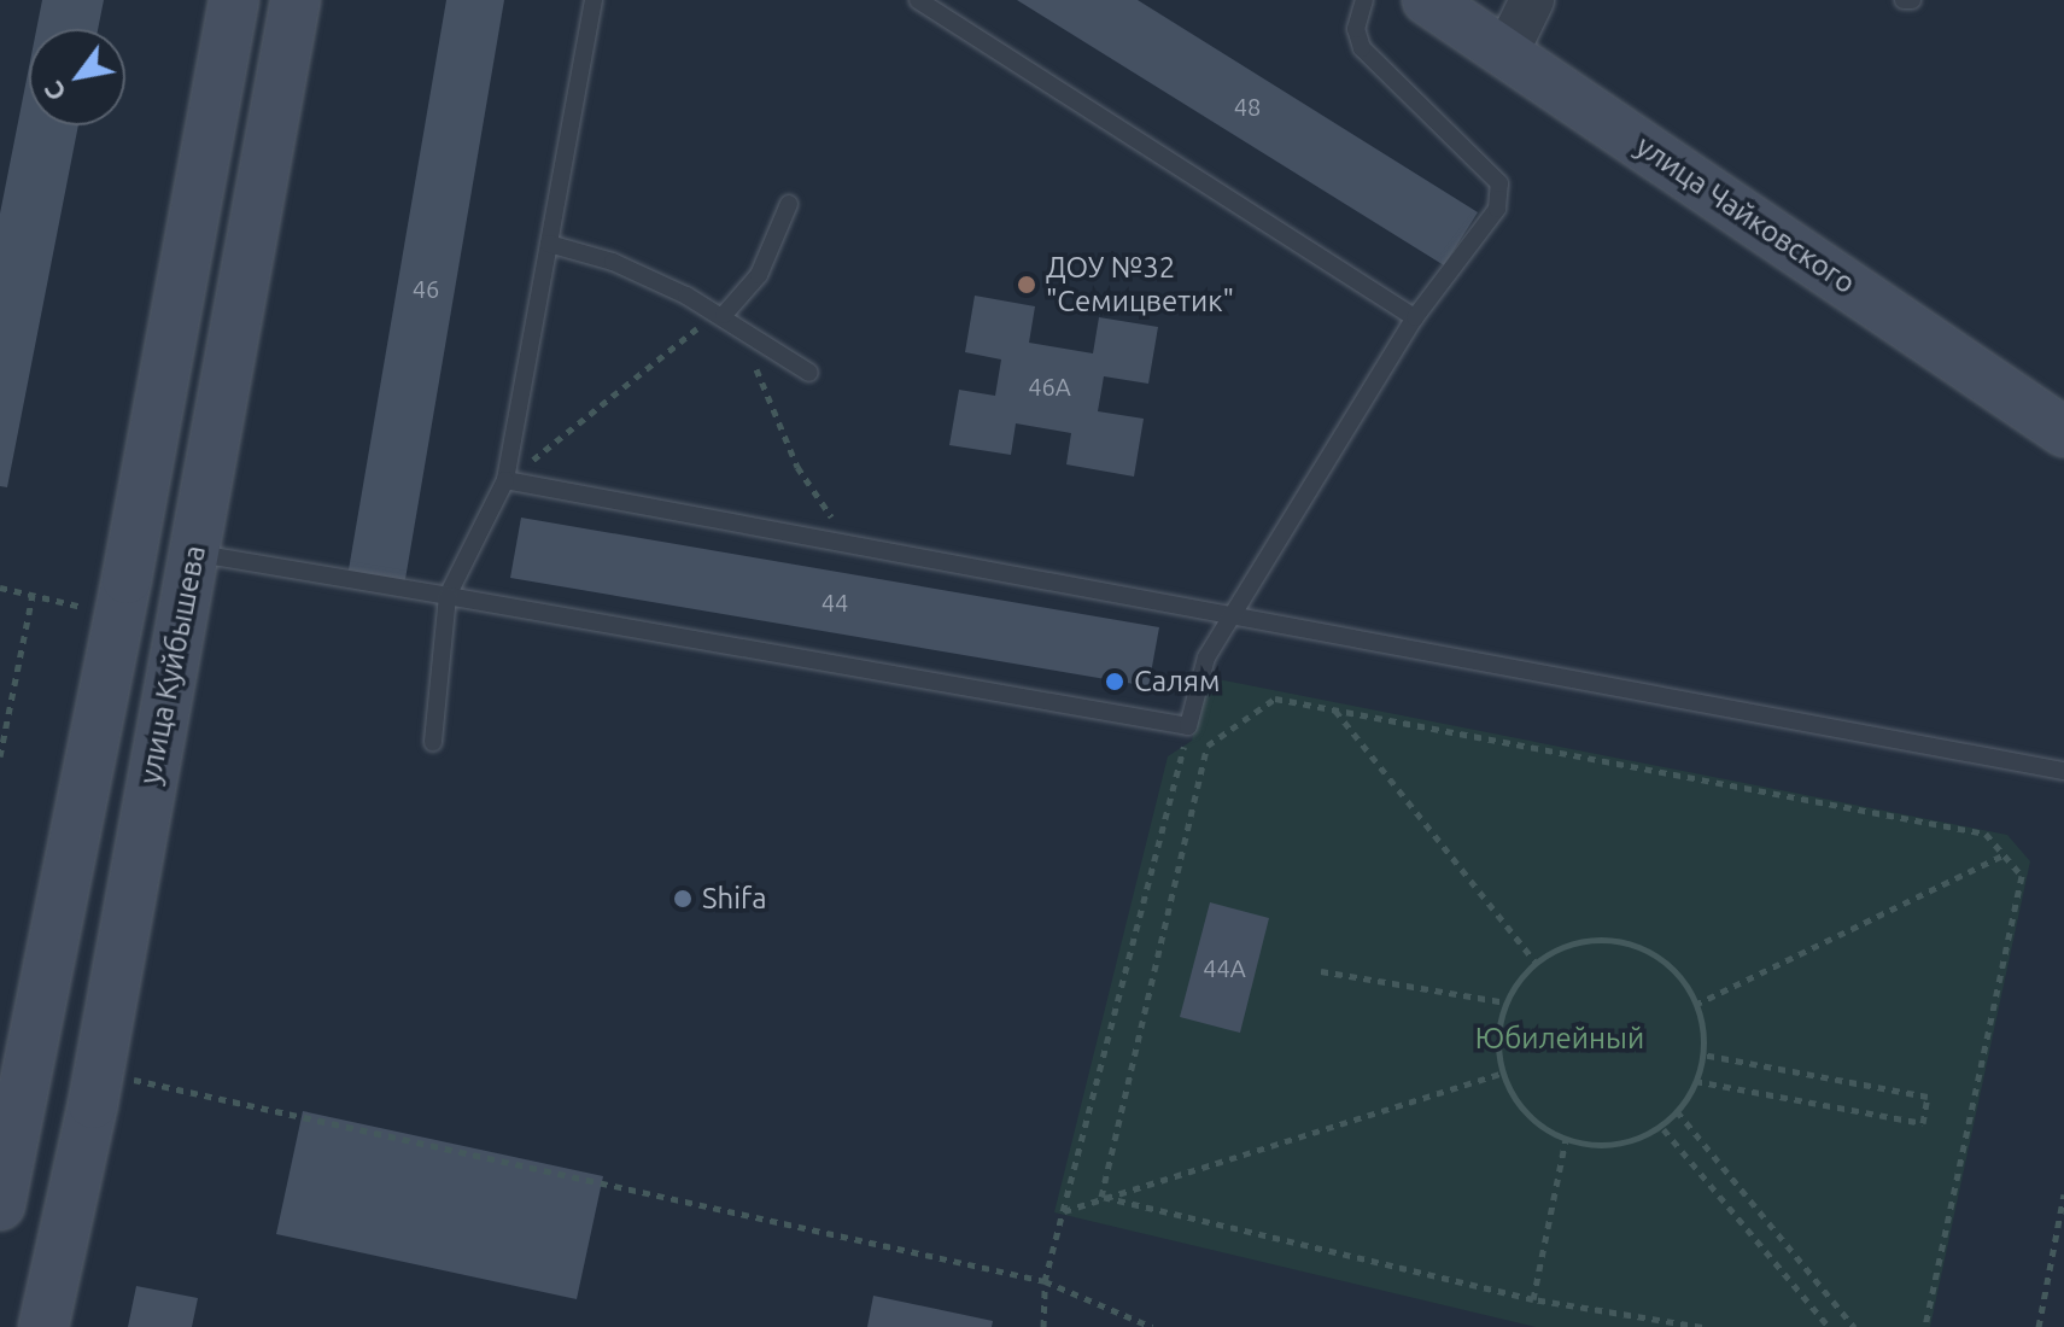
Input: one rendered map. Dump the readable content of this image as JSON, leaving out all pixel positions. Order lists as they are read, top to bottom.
{
  "streets": {
    "main road": ["улица Чайковского", "улица Куйбышева"]
  },
  "parks": ["Юбилейный"],
  "places": ["ДОУ №32 \"Семицветик\"", "Салям", "Shifa"],
  "house_numbers": [
    "48",
    "46",
    "46А",
    "44",
    "44А"
  ],
  "north": "bottom left"
}
